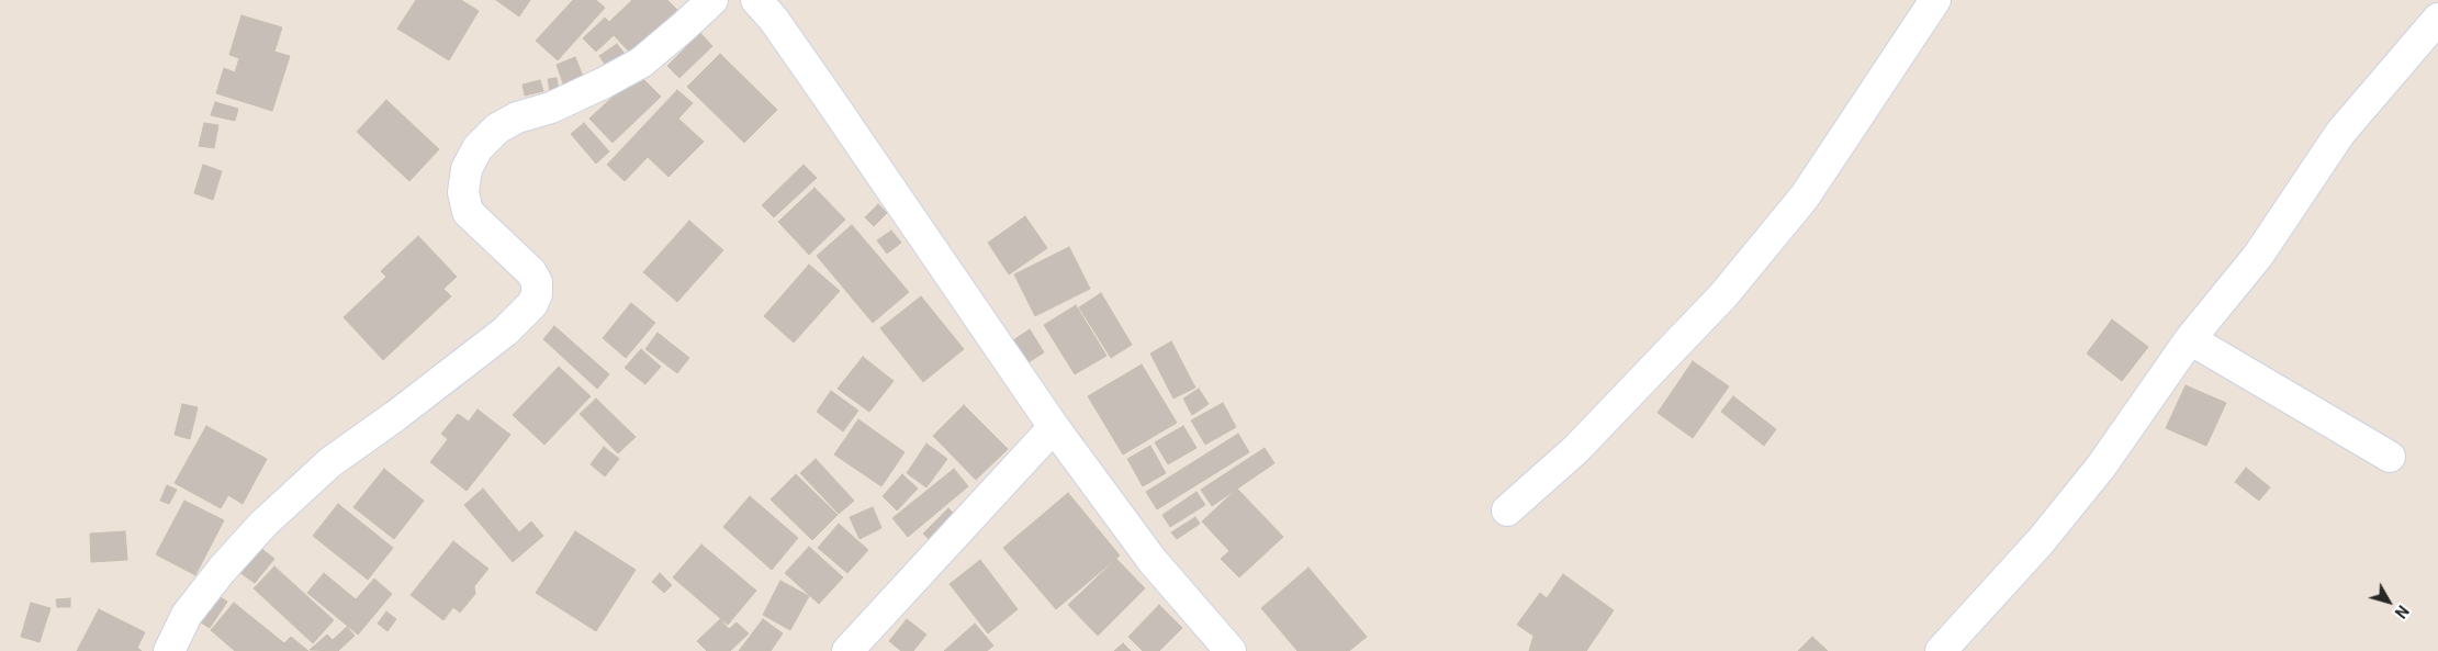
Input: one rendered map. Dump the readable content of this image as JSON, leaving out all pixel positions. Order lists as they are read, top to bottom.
{
  "north": "bottom right"
}
